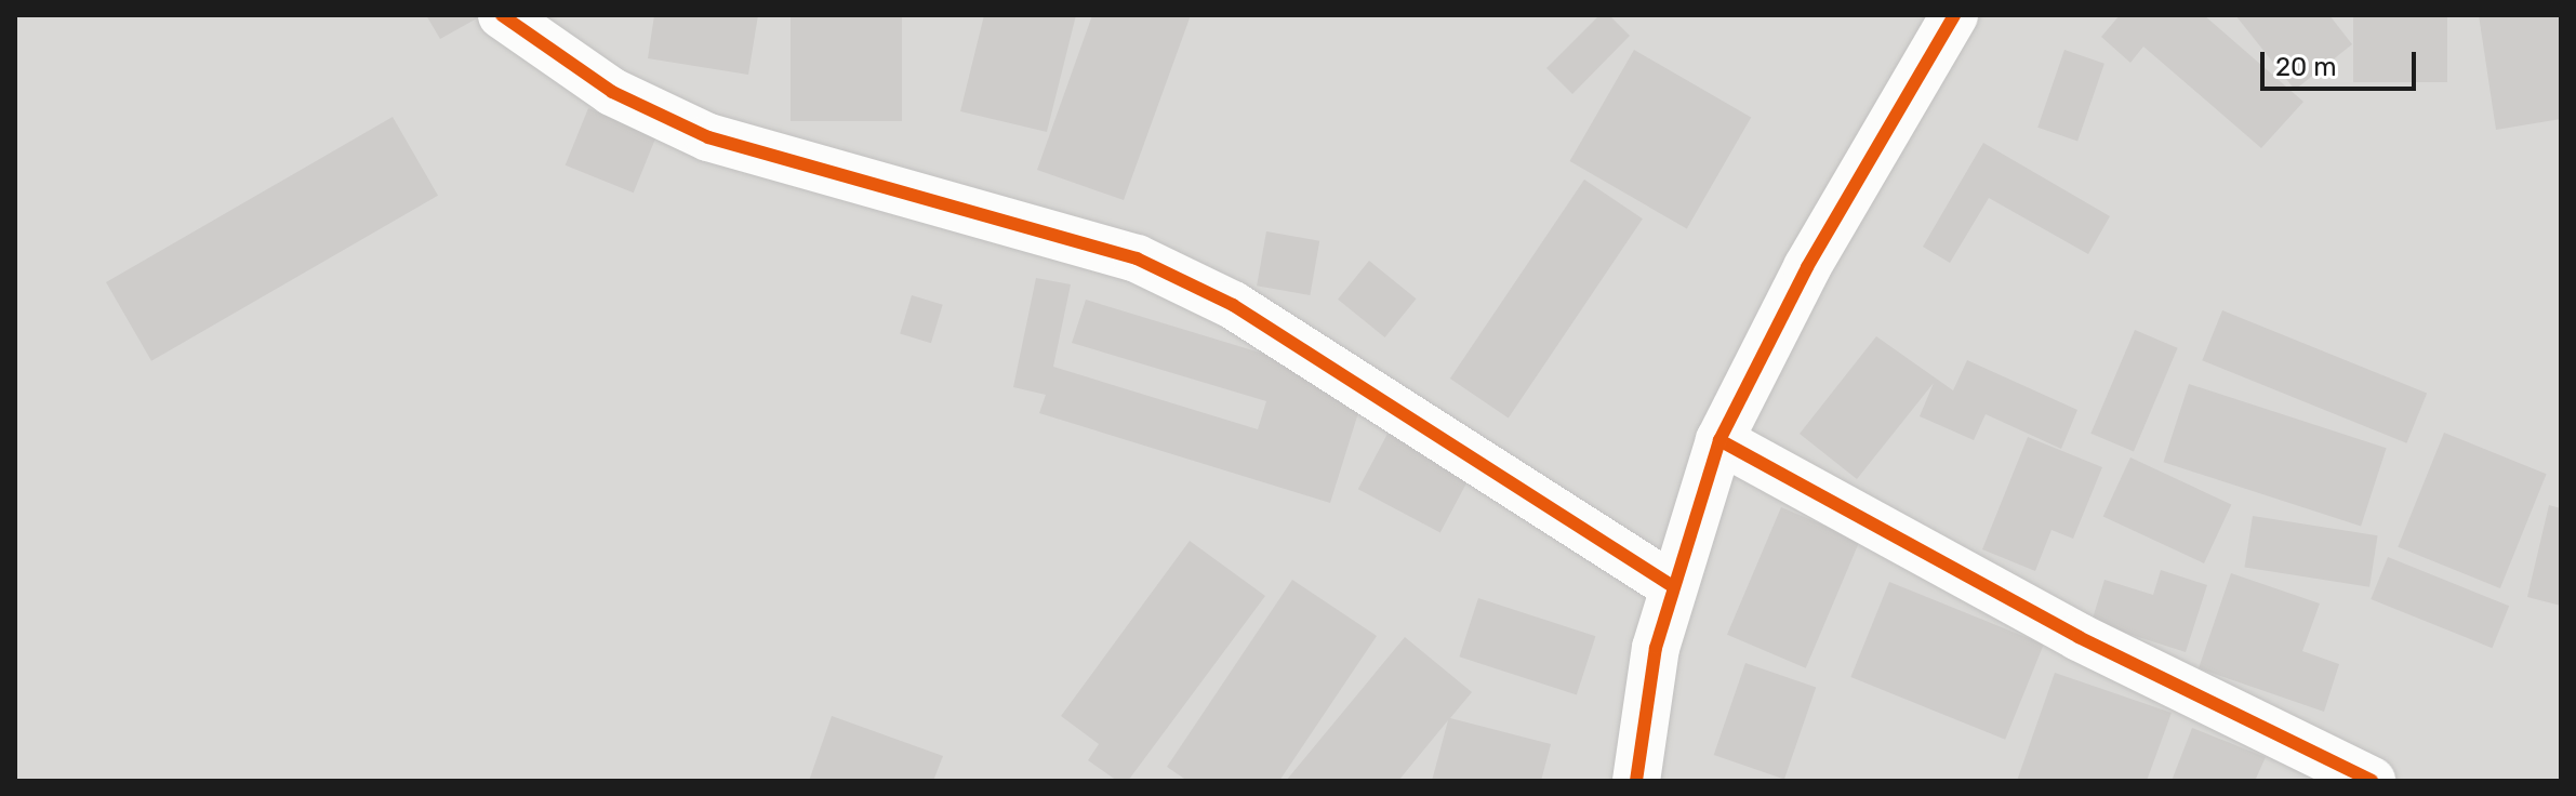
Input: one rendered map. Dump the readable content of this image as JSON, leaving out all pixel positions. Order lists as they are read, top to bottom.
{
  "scale_bar": "20 m"
}
